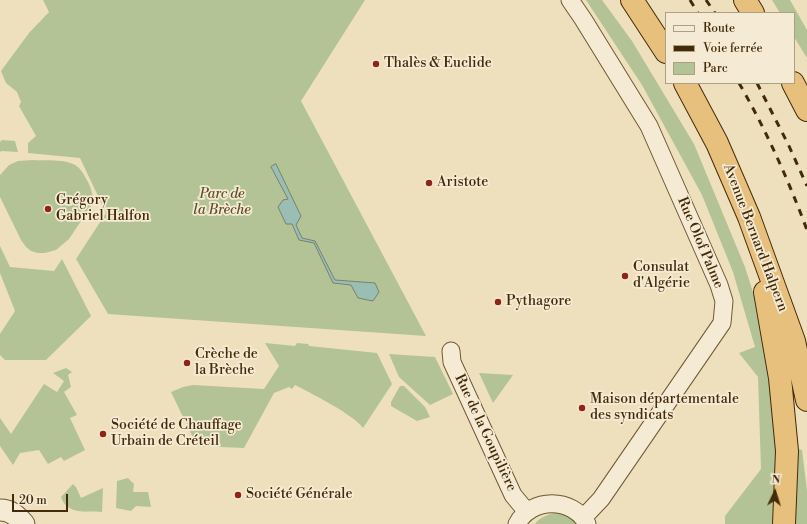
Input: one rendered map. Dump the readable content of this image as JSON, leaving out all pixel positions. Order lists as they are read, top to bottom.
{
  "streets": {
    "highway": ["Avenue Bernard Halpern"],
    "street": ["Rue Olof Palme", "Rue de la Goupilière"]
  },
  "parks": ["Parc de la Brèche"],
  "places": [
    "Thalès & Euclide",
    "Aristote",
    "Grégory Gabriel Halfon",
    "Consulat d'Algérie",
    "Pythagore",
    "Crèche de la Brèche",
    "Maison départementale des syndicats",
    "Société de Chauffage Urbain de Créteil",
    "Société Générale"
  ],
  "legend": ["Route", "Voie ferrée", "Parc"],
  "scale_bar": "20 m",
  "north": "top"
}
